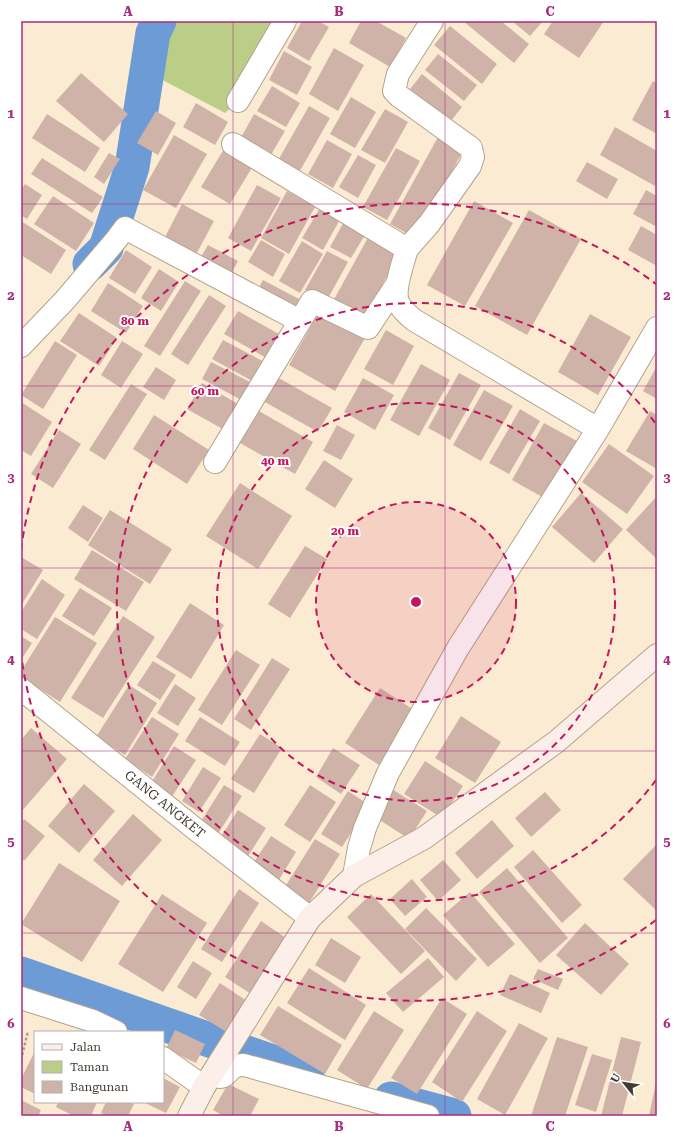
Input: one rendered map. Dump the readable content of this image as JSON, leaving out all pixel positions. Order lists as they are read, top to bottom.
{
  "streets": {
    "street": ["GANG ANGKET"]
  },
  "legend": ["Jalan", "Taman", "Bangunan"],
  "north": "top left",
  "grid": {
    "columns": ["A", "B", "C"],
    "rows": [
      "1",
      "2",
      "3",
      "4",
      "5",
      "6"
    ]
  },
  "rings": [
    "80 m",
    "60 m",
    "40 m",
    "20 m"
  ]
}
